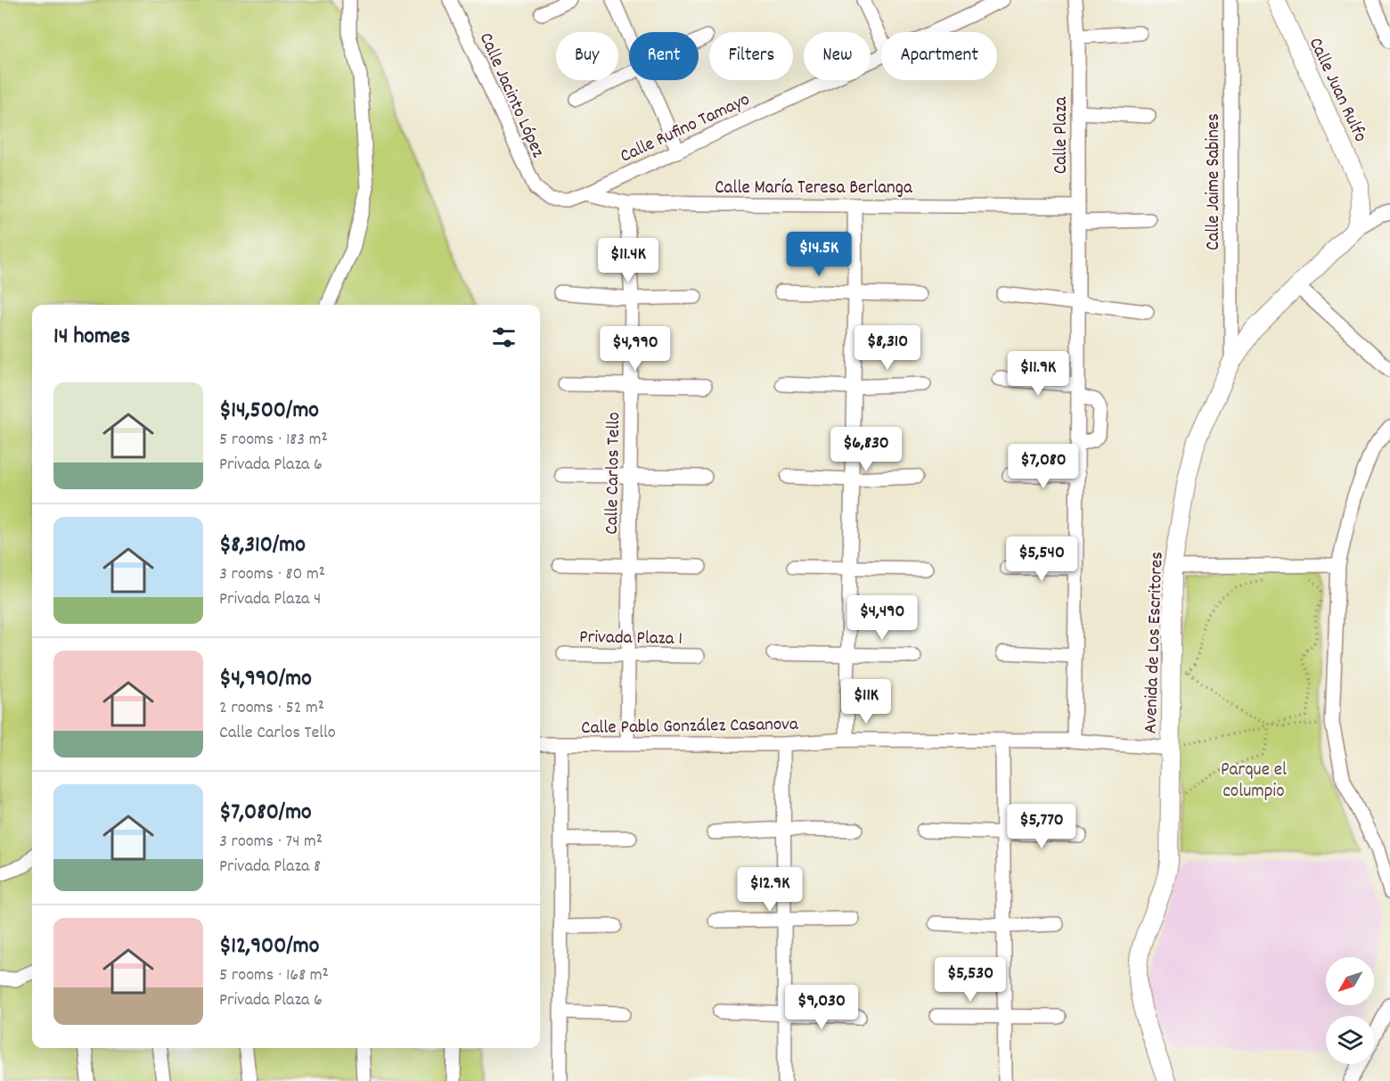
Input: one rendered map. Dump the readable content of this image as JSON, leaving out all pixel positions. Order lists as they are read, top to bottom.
{
  "streets": {
    "main road": ["Calle Juan Rulfo", "Avenida de Los Escritores"],
    "street": [
      "Calle Jacinto López",
      "Calle Rufino Tamayo",
      "Calle Plaza",
      "Calle Jaime Sabines",
      "Calle María Teresa Berlanga",
      "Calle Carlos Tello",
      "Privada Plaza 1",
      "Calle Pablo González Casanova"
    ]
  },
  "crossings": [
    ["Calle Juan Rulfo", "Avenida de Los Escritores"],
    ["Calle Jacinto López", "Calle María Teresa Berlanga"],
    ["Calle Rufino Tamayo", "Calle María Teresa Berlanga"],
    ["Calle Plaza", "Calle María Teresa Berlanga"],
    ["Calle Plaza", "Calle Pablo González Casanova"],
    ["Calle Jaime Sabines", "Avenida de Los Escritores"],
    ["Calle María Teresa Berlanga", "Calle Carlos Tello"],
    ["Calle Carlos Tello", "Privada Plaza 1"],
    ["Calle Carlos Tello", "Calle Pablo González Casanova"],
    ["Avenida de Los Escritores", "Calle Pablo González Casanova"]
  ],
  "parks": ["Parque el columpio"],
  "north": "bottom left",
  "page": {
    "chip": [
      "Buy",
      "Rent",
      "Filters",
      "New",
      "Apartment"
    ],
    "price": [
      "$14.5K",
      "$11.4K",
      "$8,310",
      "$4,990",
      "$11.9K",
      "$6,830",
      "$7,080",
      "$5,540",
      "$4,490",
      "$11K",
      "$5,770",
      "$12.9K",
      "$5,530",
      "$9,030"
    ],
    "heading": "14 homes",
    "list": [
      {
        "name": "$14,500/mo",
        "note": "5 rooms · 183 m² · Privada Plaza 6"
      },
      {
        "name": "$8,310/mo",
        "note": "3 rooms · 80 m² · Privada Plaza 4"
      },
      {
        "name": "$4,990/mo",
        "note": "2 rooms · 52 m² · Calle Carlos Tello"
      },
      {
        "name": "$7,080/mo",
        "note": "3 rooms · 74 m² · Privada Plaza 8"
      },
      {
        "name": "$12,900/mo",
        "note": "5 rooms · 168 m² · Privada Plaza 6"
      }
    ]
  }
}
